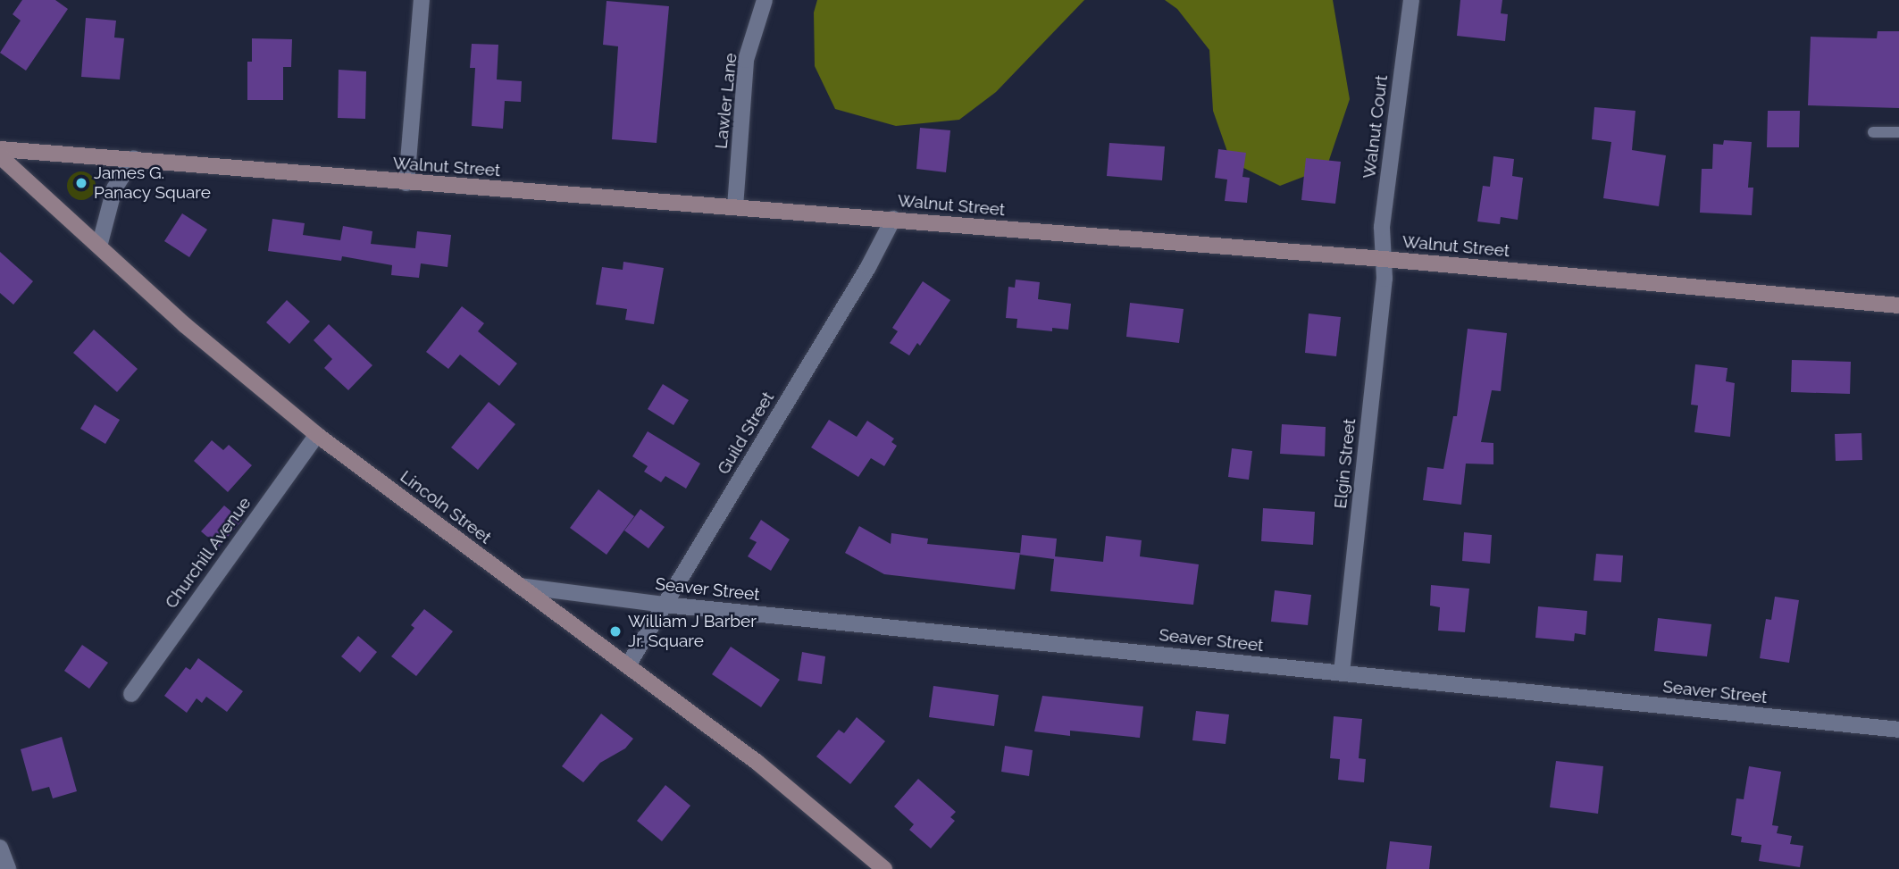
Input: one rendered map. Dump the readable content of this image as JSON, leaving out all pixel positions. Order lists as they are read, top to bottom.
{
  "streets": {
    "street": [
      "Lawler Lane",
      "Walnut Court",
      "Walnut Street",
      "Guild Street",
      "Elgin Street",
      "Lincoln Street",
      "Churchill Avenue",
      "Seaver Street"
    ]
  },
  "crossings": [
    ["Lawler Lane", "Walnut Street"],
    ["Walnut Court", "Walnut Street"],
    ["Walnut Court", "Elgin Street"],
    ["Walnut Street", "Guild Street"],
    ["Walnut Street", "Elgin Street"],
    ["Guild Street", "Lincoln Street"],
    ["Guild Street", "Seaver Street"],
    ["Elgin Street", "Seaver Street"],
    ["Lincoln Street", "Churchill Avenue"],
    ["Lincoln Street", "Seaver Street"]
  ],
  "places": ["James G. Panacy Square", "William J Barber Jr. Square"]
}
